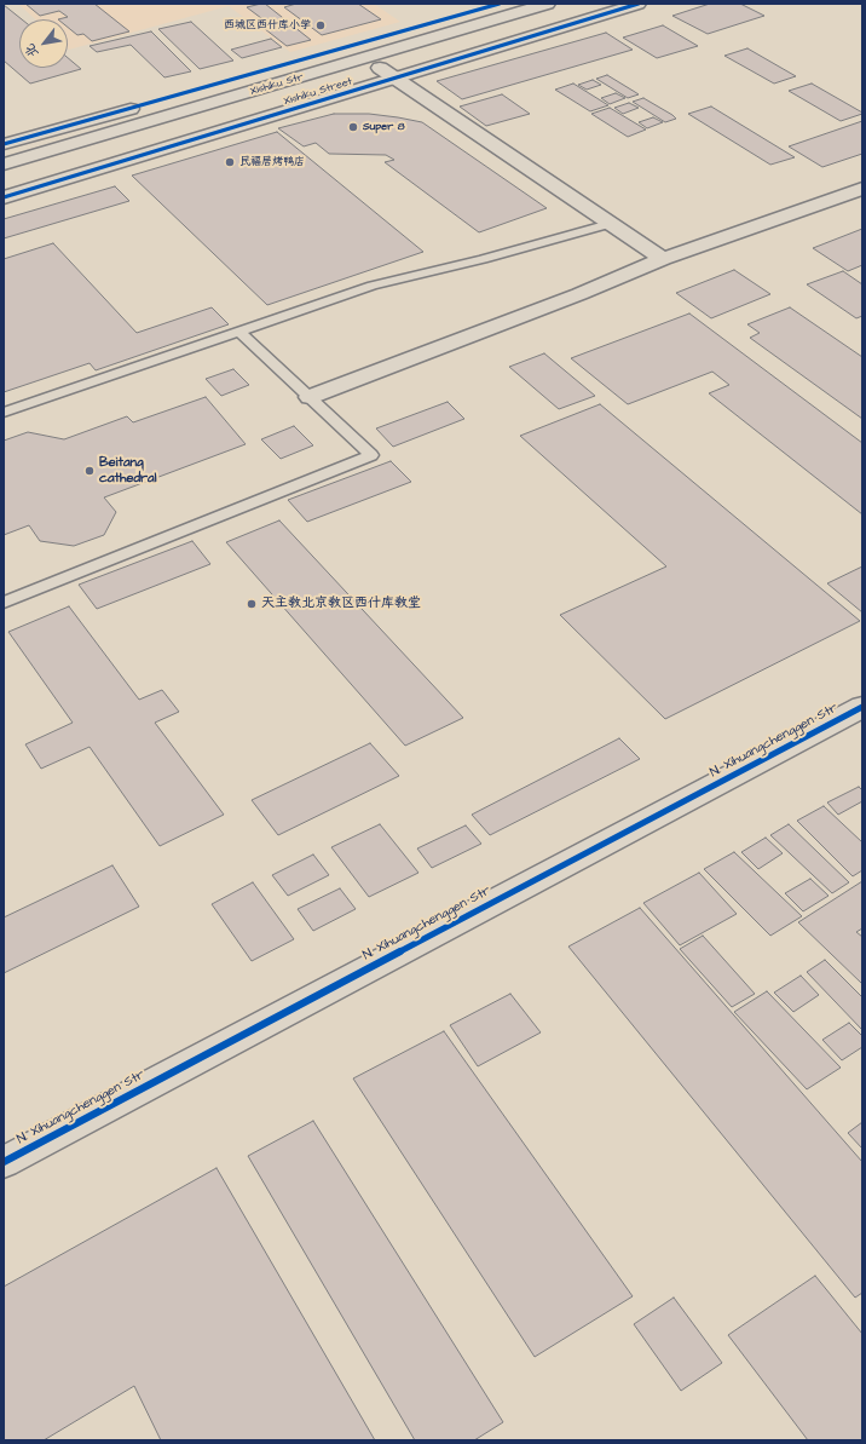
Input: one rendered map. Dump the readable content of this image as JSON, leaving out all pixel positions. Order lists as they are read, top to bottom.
{
  "streets": {
    "street": ["Xishiku Str", "Xishiku Street", "N. Xihuangchenggen Str"]
  },
  "places": [
    "西城区西什库小学",
    "Super 8",
    "民福居烤鸭店",
    "Beitang cathedral",
    "天主教北京教区西什库教堂"
  ],
  "north": "bottom left"
}
